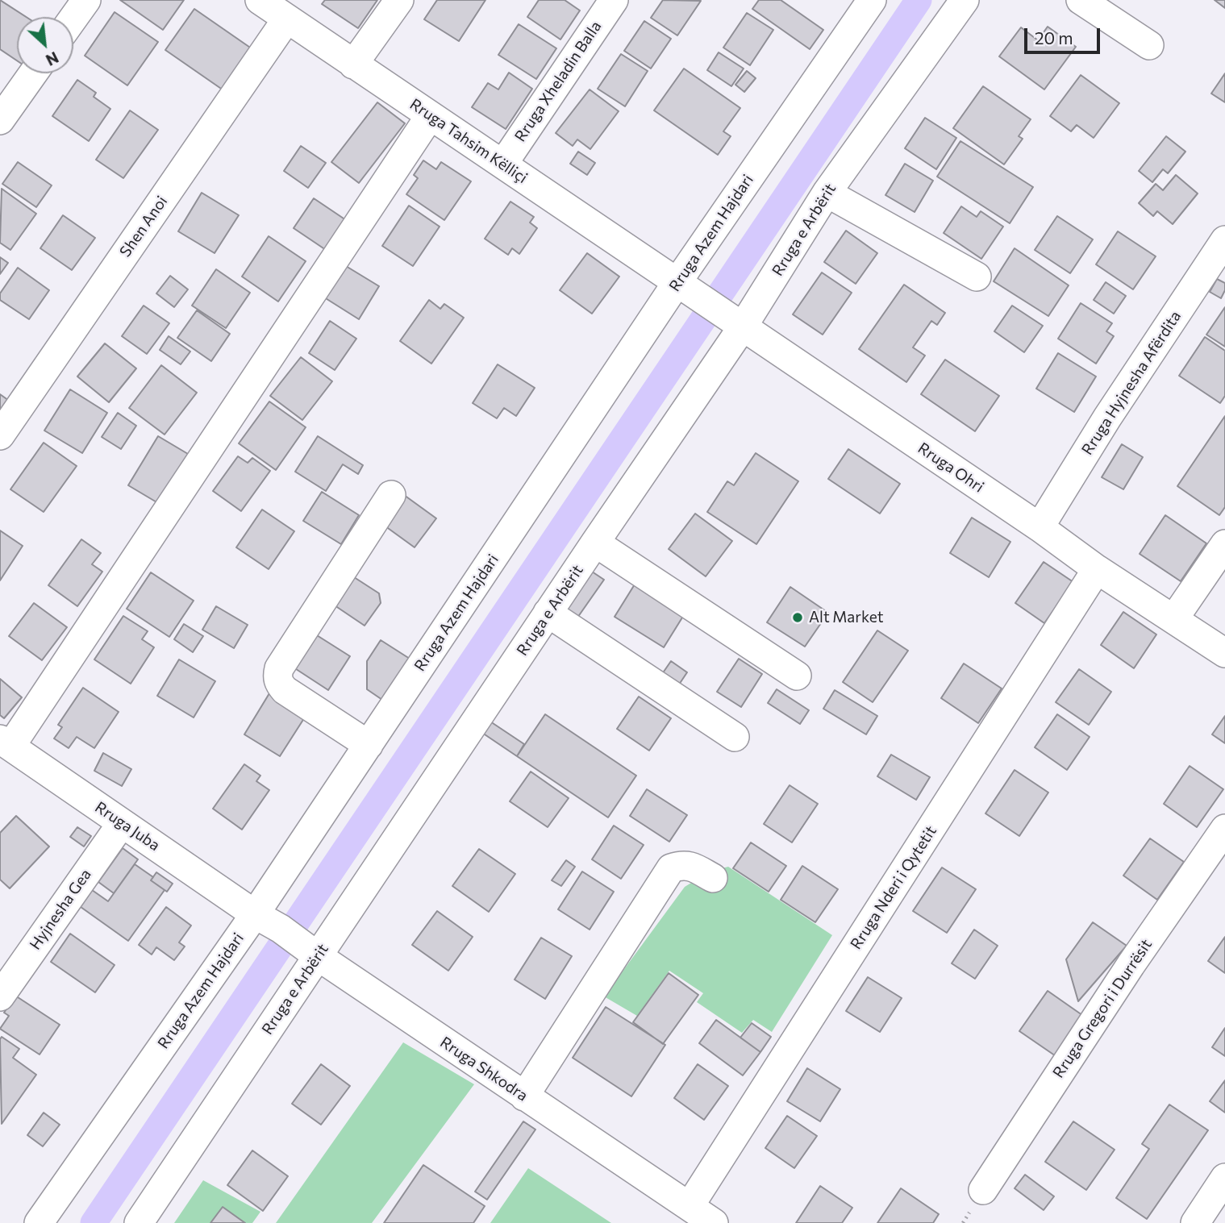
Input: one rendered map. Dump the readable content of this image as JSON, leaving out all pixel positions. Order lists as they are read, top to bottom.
{
  "streets": {
    "street": [
      "Rruga Xheladin Balla",
      "Rruga Tahsim Këlliçi",
      "Shen Anoi",
      "Rruga e Arbërit",
      "Rruga Azem Hajdari",
      "Rruga Hyjnesha Afërdita",
      "Rruga Ohri",
      "Rruga Juba",
      "Rruga Nderi i Qytetit",
      "Hyjnesha Gea",
      "Rruga Gregori i Durrësit",
      "Rruga Shkodra"
    ]
  },
  "crossings": [
    ["Rruga Xheladin Balla", "Rruga Tahsim Këlliçi"],
    ["Rruga Tahsim Këlliçi", "Shen Anoi"],
    ["Rruga Tahsim Këlliçi", "Rruga Azem Hajdari"],
    ["Rruga Tahsim Këlliçi", "Rruga Ohri"],
    ["Rruga e Arbërit", "Rruga Ohri"],
    ["Rruga e Arbërit", "Rruga Shkodra"],
    ["Rruga Azem Hajdari", "Rruga Ohri"],
    ["Rruga Azem Hajdari", "Rruga Juba"],
    ["Rruga Azem Hajdari", "Rruga Shkodra"],
    ["Rruga Hyjnesha Afërdita", "Rruga Ohri"],
    ["Rruga Ohri", "Rruga Nderi i Qytetit"],
    ["Rruga Juba", "Hyjnesha Gea"],
    ["Rruga Juba", "Rruga Shkodra"],
    ["Rruga Nderi i Qytetit", "Rruga Shkodra"]
  ],
  "places": ["Alt Market"],
  "scale_bar": "20 m",
  "north": "bottom right"
}
